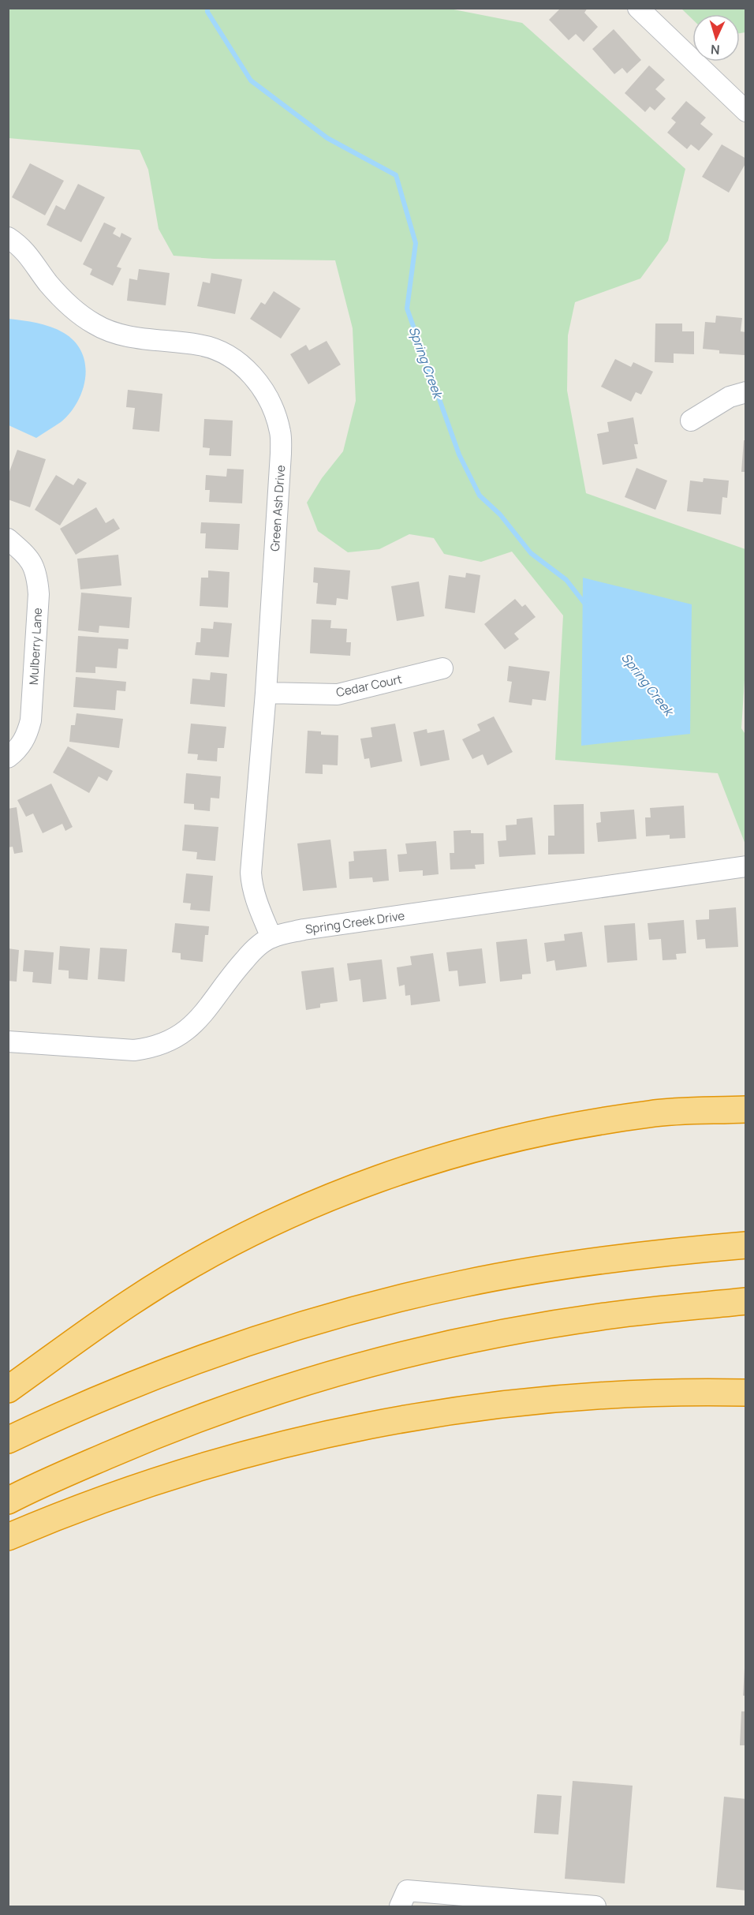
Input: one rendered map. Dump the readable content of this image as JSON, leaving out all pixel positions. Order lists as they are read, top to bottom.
{
  "streets": {
    "street": [
      "Green Ash Drive",
      "Mulberry Lane",
      "Cedar Court",
      "Spring Creek Drive"
    ]
  },
  "crossings": [
    ["Green Ash Drive", "Cedar Court"],
    ["Green Ash Drive", "Spring Creek Drive"]
  ],
  "water": ["Spring Creek"],
  "north": "bottom"
}
